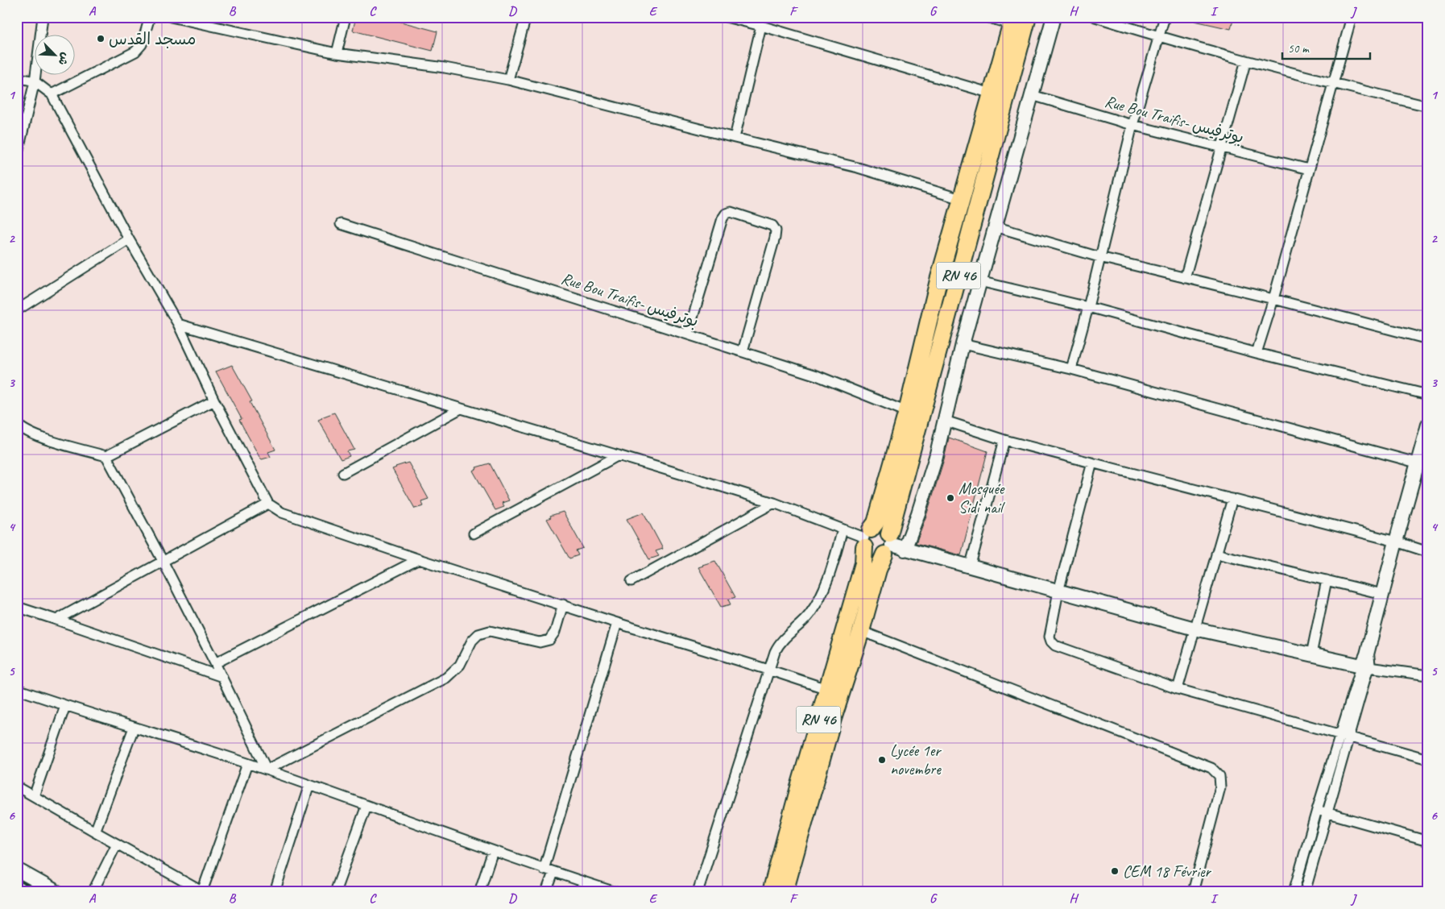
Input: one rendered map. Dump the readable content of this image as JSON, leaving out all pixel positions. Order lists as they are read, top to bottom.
{
  "streets": {
    "highway": ["RN 46"],
    "street": ["Rue Bou Traifis- بوترفيس"]
  },
  "crossings": [
    ["Rue Bou Traifis- بوترفيس", "RN 46"]
  ],
  "places": [
    "مسجد القدس",
    "Mosquée Sidi nail",
    "Lycée 1er novembre",
    "CEM 18 Février"
  ],
  "scale_bar": "50 m",
  "north": "bottom right",
  "grid": {
    "columns": [
      "A",
      "B",
      "C",
      "D",
      "E",
      "F",
      "G",
      "H",
      "I",
      "J"
    ],
    "rows": [
      "1",
      "2",
      "3",
      "4",
      "5",
      "6"
    ]
  }
}
